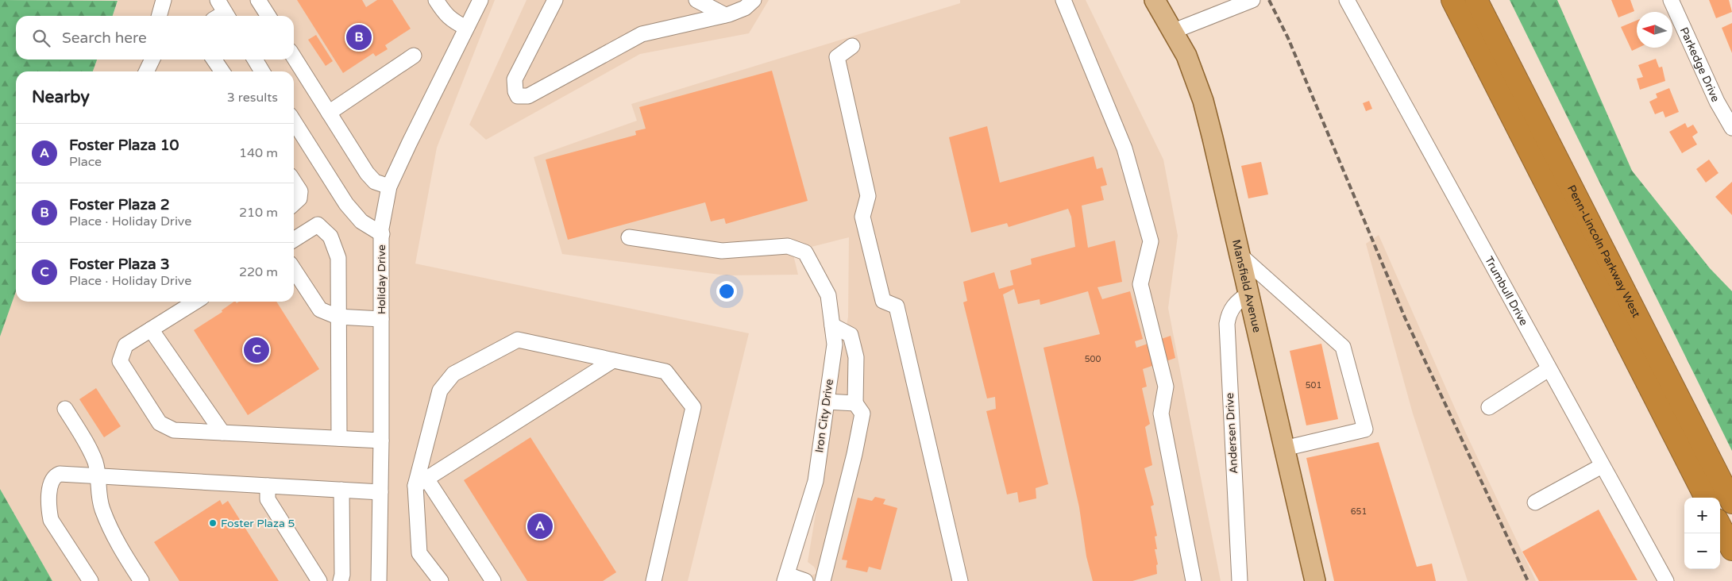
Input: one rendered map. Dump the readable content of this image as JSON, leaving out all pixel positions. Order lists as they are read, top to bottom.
{
  "streets": {
    "highway": ["Penn-Lincoln Parkway West"],
    "main road": ["Mansfield Avenue"],
    "street": [
      "Parkedge Drive",
      "Holiday Drive",
      "Trumbull Drive",
      "Iron City Drive",
      "Andersen Drive"
    ]
  },
  "crossings": [
    ["Mansfield Avenue", "Andersen Drive"]
  ],
  "places": ["Foster Plaza 5"],
  "house_numbers": ["500", "501", "651"],
  "north": "left",
  "page": {
    "search": "Search here",
    "pins": ["B", "C", "A"],
    "heading": ["Nearby", "3 results"],
    "list": [
      {
        "mark": "A",
        "name": "Foster Plaza 10",
        "note": "Place",
        "value": "140 m"
      },
      {
        "mark": "B",
        "name": "Foster Plaza 2",
        "note": "Place · Holiday Drive",
        "value": "210 m"
      },
      {
        "mark": "C",
        "name": "Foster Plaza 3",
        "note": "Place · Holiday Drive",
        "value": "220 m"
      }
    ],
    "map_buttons": ["+", "−"]
  }
}
